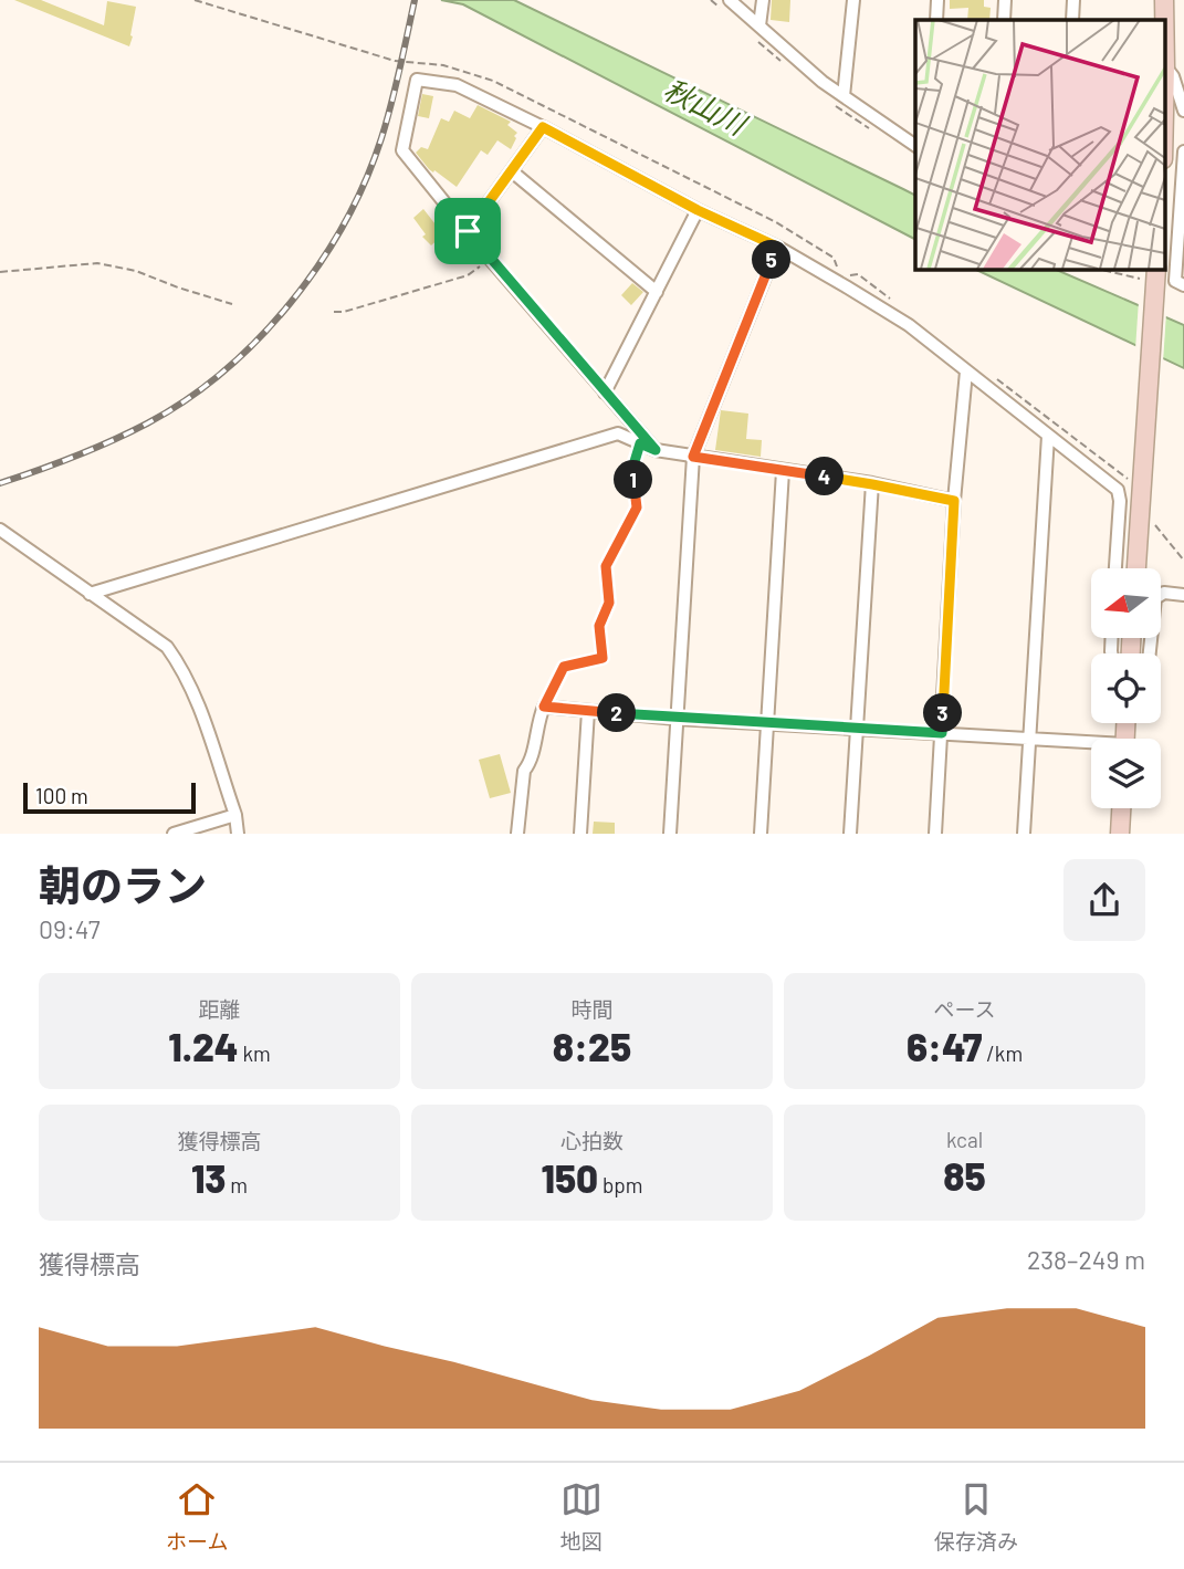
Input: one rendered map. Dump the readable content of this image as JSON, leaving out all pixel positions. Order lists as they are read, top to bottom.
{
  "water": ["秋山川"],
  "scale_bar": "100 m",
  "north": "left",
  "page": {
    "pins": [
      "5",
      "4",
      "1",
      "2",
      "3"
    ],
    "scale": "100 m",
    "heading": ["朝のラン", "09:47"],
    "stats": [
      ["距離", "1.24 km"],
      ["時間", "8:25"],
      ["ペース", "6:47 /km"],
      ["獲得標高", "13 m"],
      ["心拍数", "150 bpm"],
      ["kcal", "85"]
    ],
    "chart": ["獲得標高", "238–249 m"],
    "tabs": ["ホーム", "地図", "保存済み"]
  }
}
